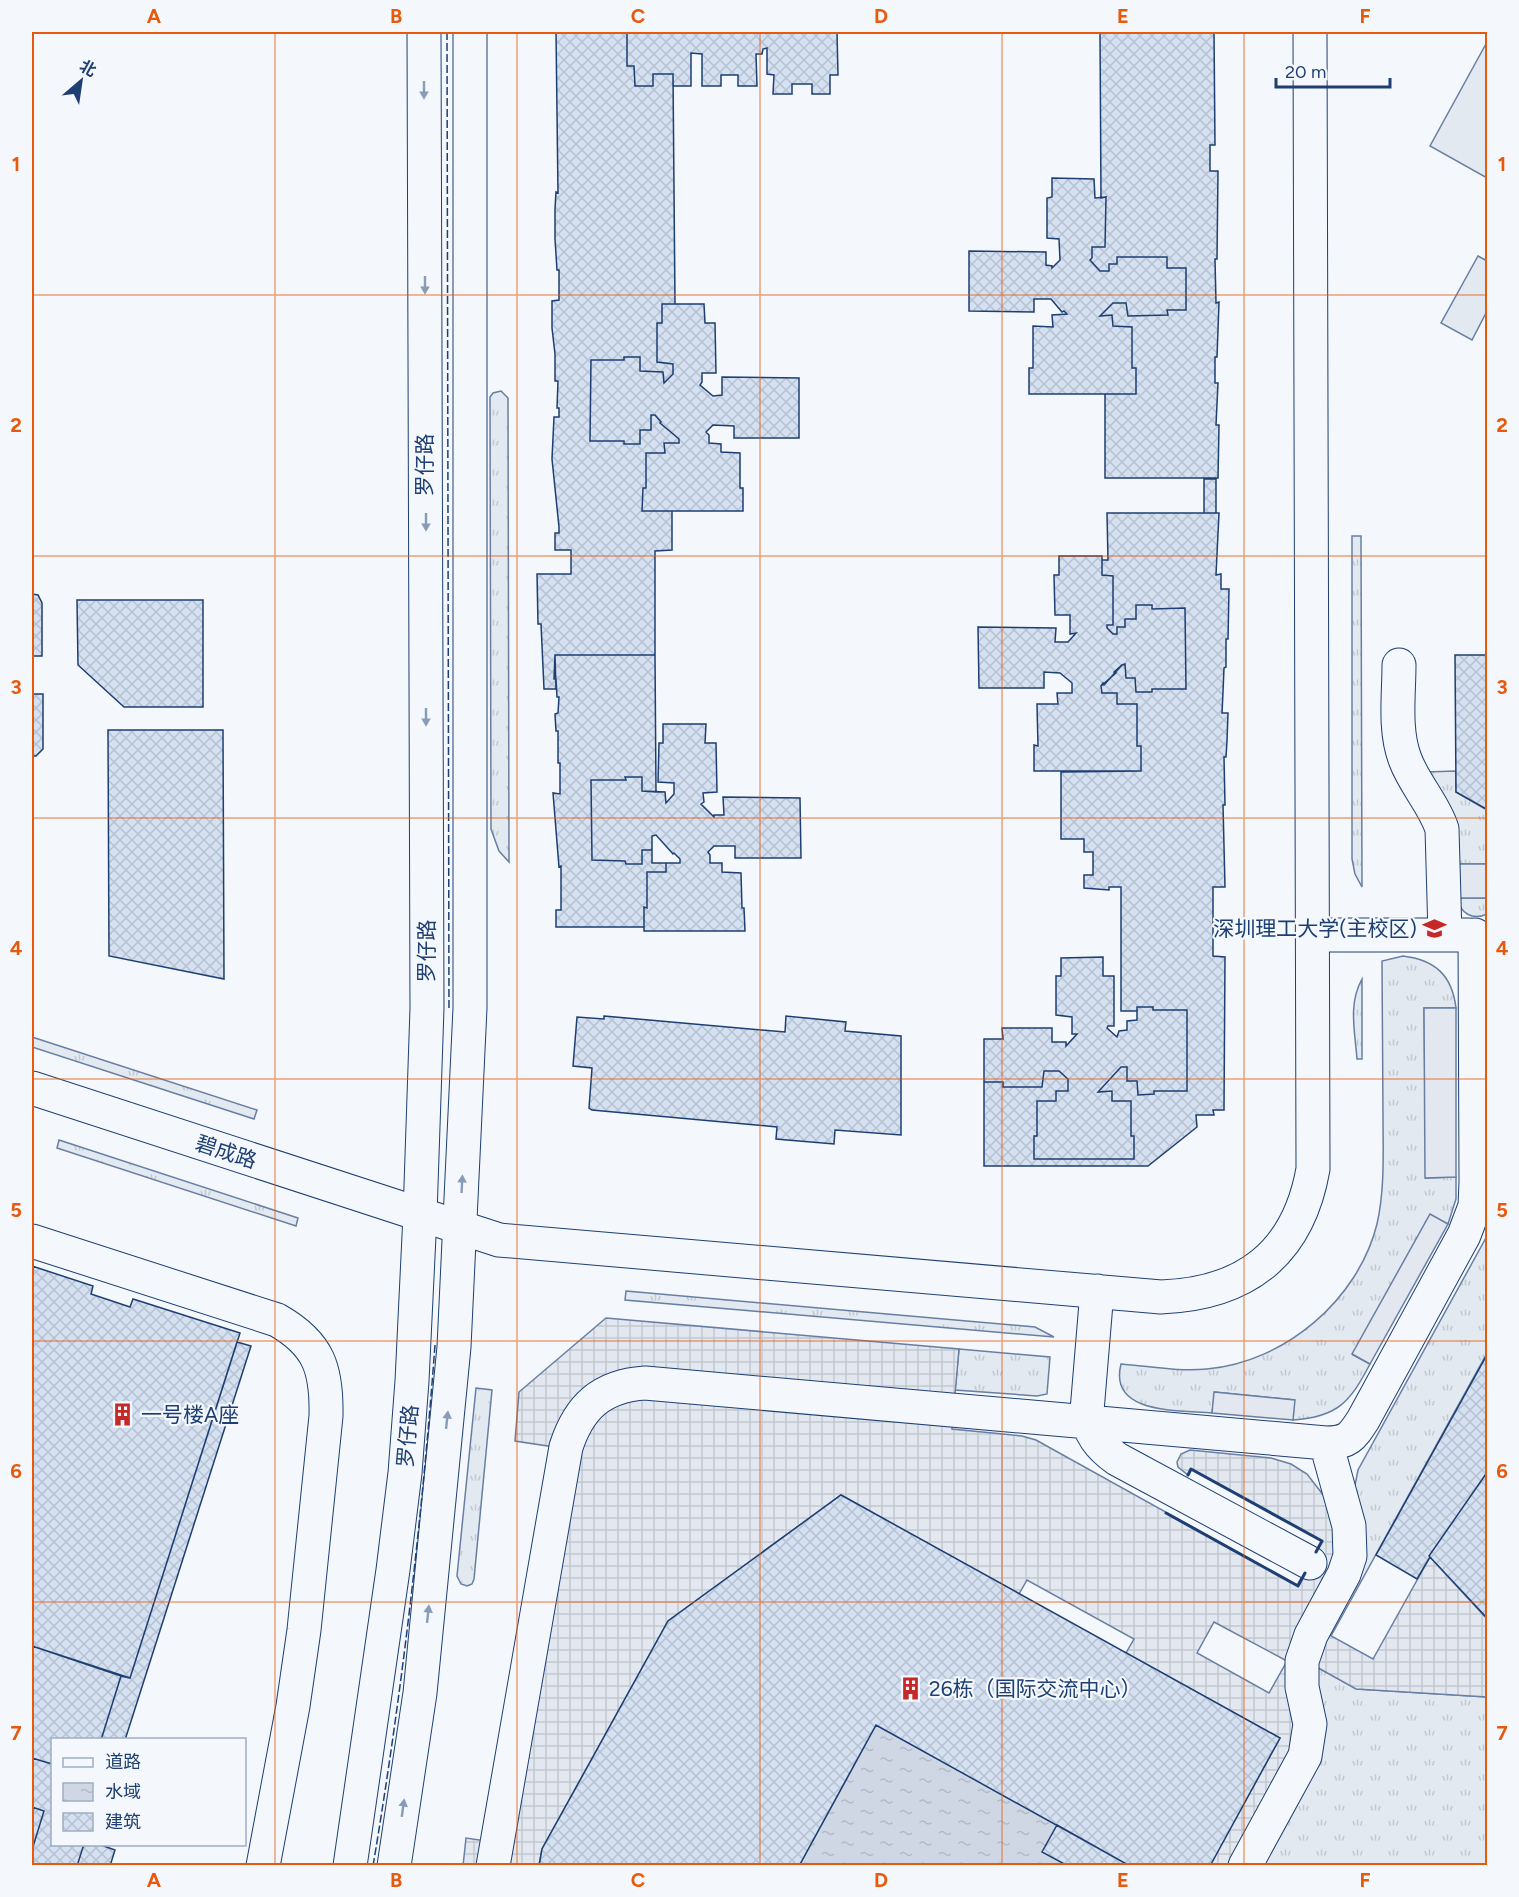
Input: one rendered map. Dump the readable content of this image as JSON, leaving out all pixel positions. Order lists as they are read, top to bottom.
{
  "streets": {
    "main road": ["罗仔路", "碧成路"]
  },
  "crossings": [
    ["罗仔路", "碧成路"]
  ],
  "places": {
    "school or university": ["深圳理工大学(主校区)"],
    "building": ["一号楼A座", "26栋（国际交流中心）"]
  },
  "legend": ["道路", "水域", "建筑"],
  "scale_bar": "20 m",
  "north": "top right",
  "grid": {
    "columns": [
      "A",
      "B",
      "C",
      "D",
      "E",
      "F"
    ],
    "rows": [
      "1",
      "2",
      "3",
      "4",
      "5",
      "6",
      "7"
    ]
  }
}
